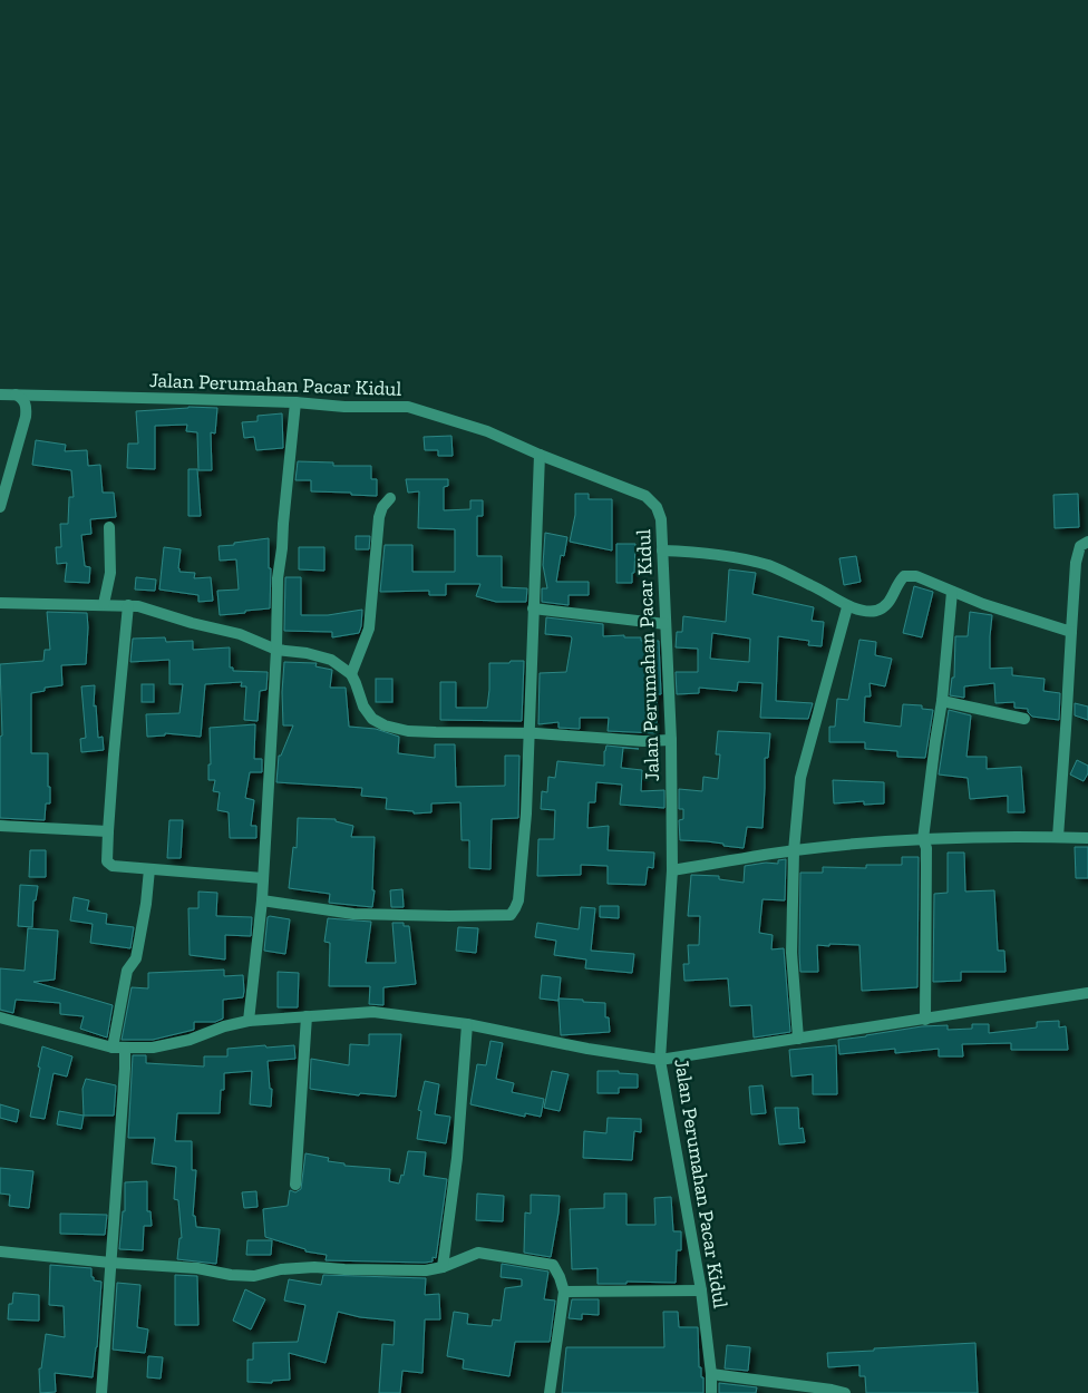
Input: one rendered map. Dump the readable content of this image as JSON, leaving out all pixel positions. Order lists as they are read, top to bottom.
{
  "streets": {
    "street": ["Jalan Perumahan Pacar Kidul"]
  }
}
